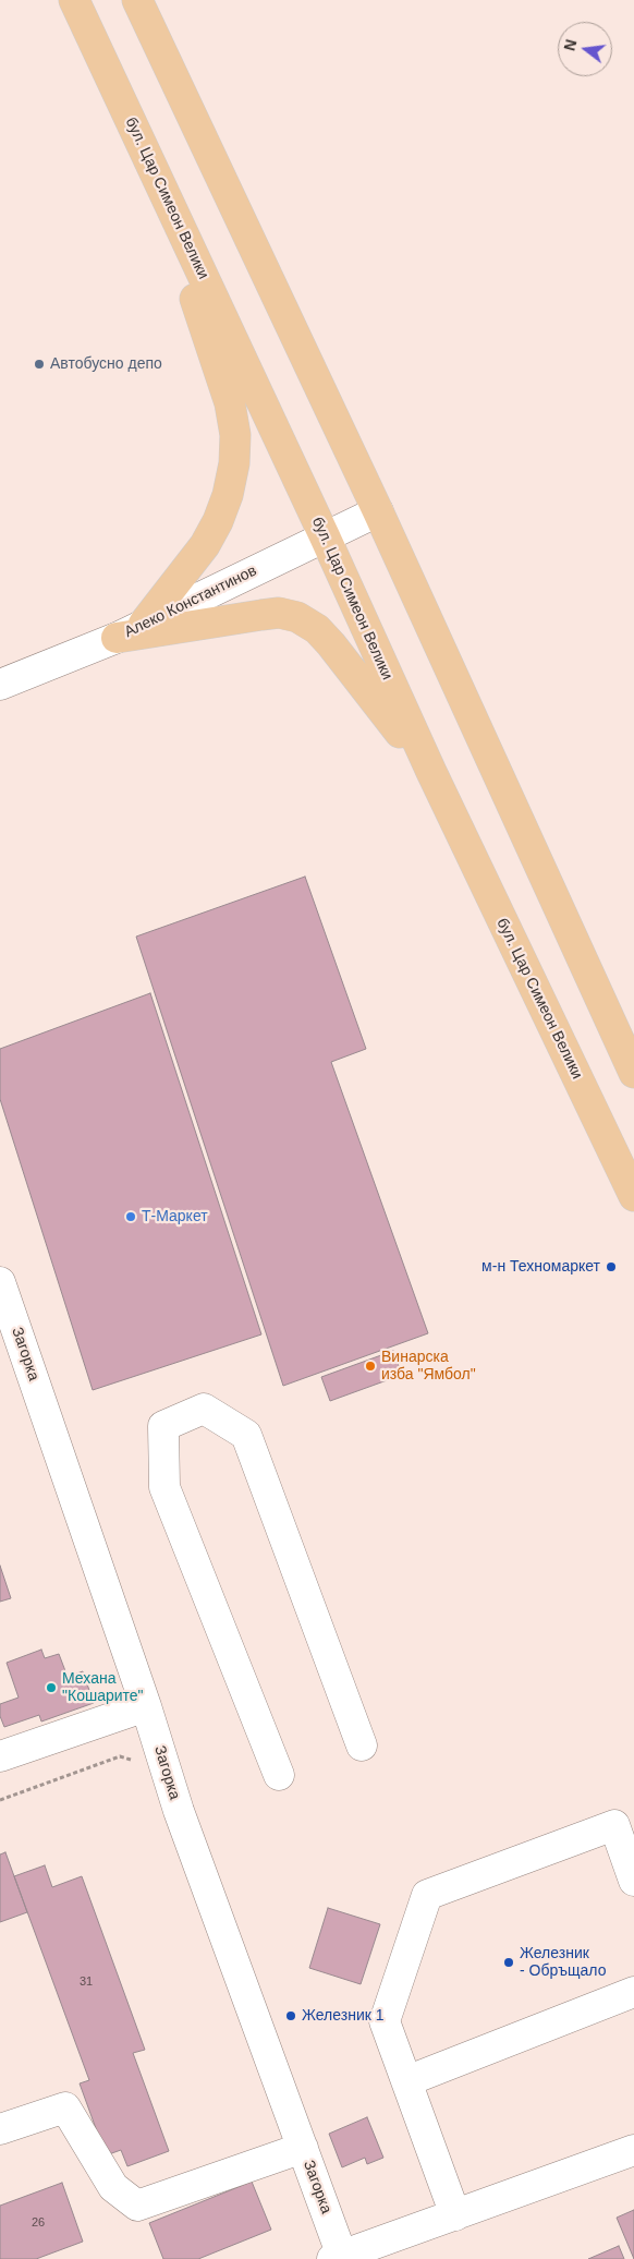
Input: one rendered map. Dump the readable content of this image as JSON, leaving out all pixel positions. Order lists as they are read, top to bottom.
{
  "streets": {
    "main road": ["бул. Цар Симеон Велики"],
    "street": ["Алеко Константинов", "Загорка"]
  },
  "crossings": [
    ["бул. Цар Симеон Велики", "Алеко Константинов"]
  ],
  "places": [
    "Автобусно депо",
    "Т-Маркет",
    "м-н Техномаркет",
    "Винарска изба \"Ямбол\"",
    "Механа \"Кошарите\"",
    "Железник - Обръщало",
    "Железник 1"
  ],
  "house_numbers": ["31", "26"],
  "north": "left"
}
